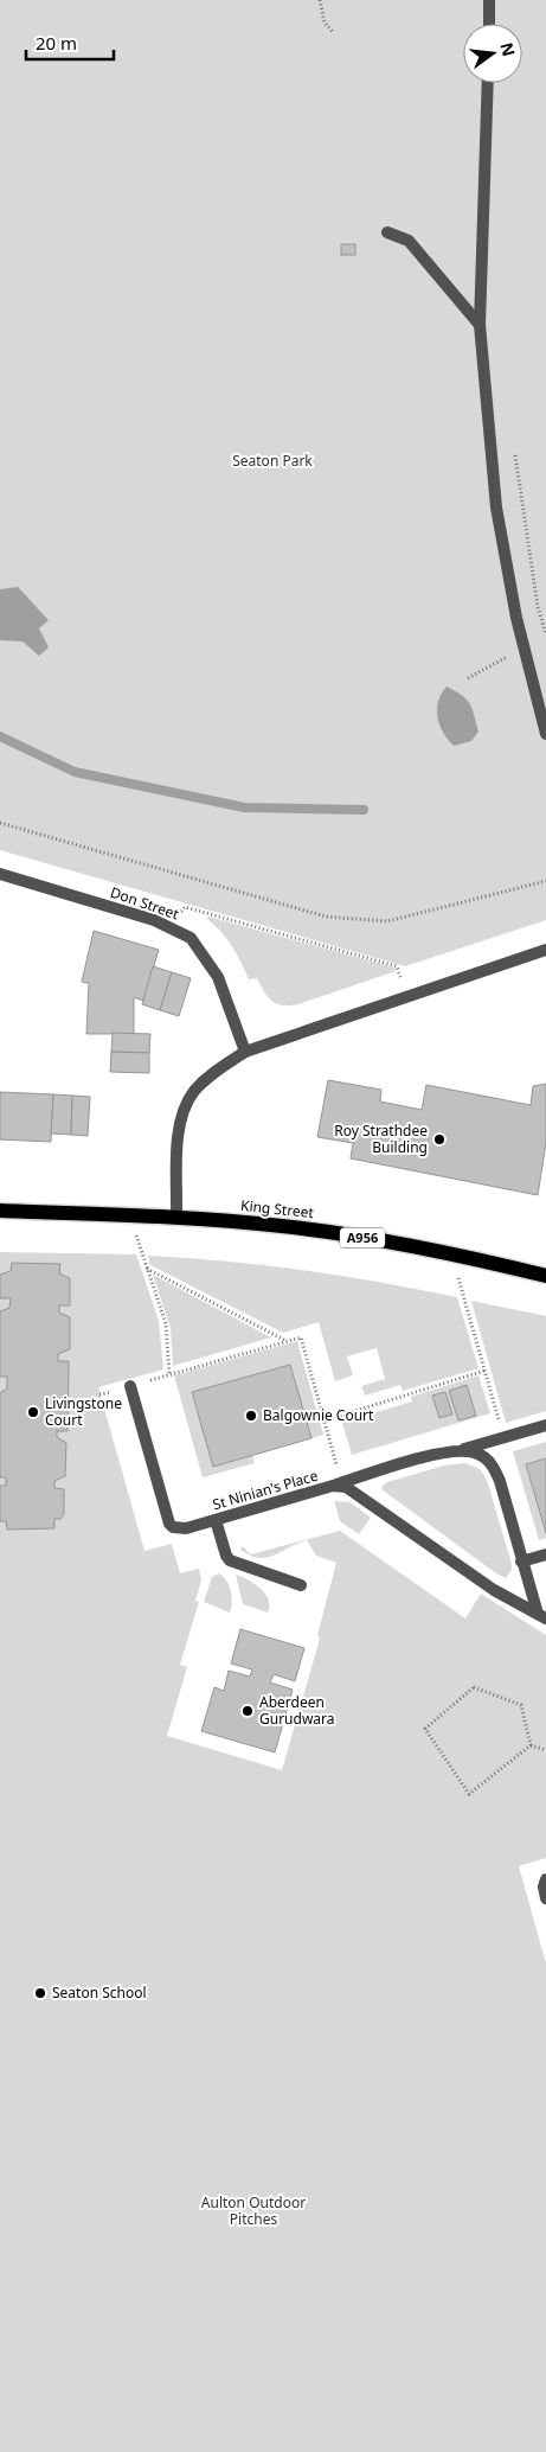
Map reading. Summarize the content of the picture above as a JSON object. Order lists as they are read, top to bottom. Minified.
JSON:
{"streets":{"main road":["King Street","A956"],"street":["Don Street","St Ninian's Place"]},"parks":["Seaton Park","Aulton Outdoor Pitches"],"places":["Roy Strathdee Building","Livingstone Court","Balgownie Court","Aberdeen Gurudwara","Seaton School"],"scale_bar":"20 m","north":"right"}
